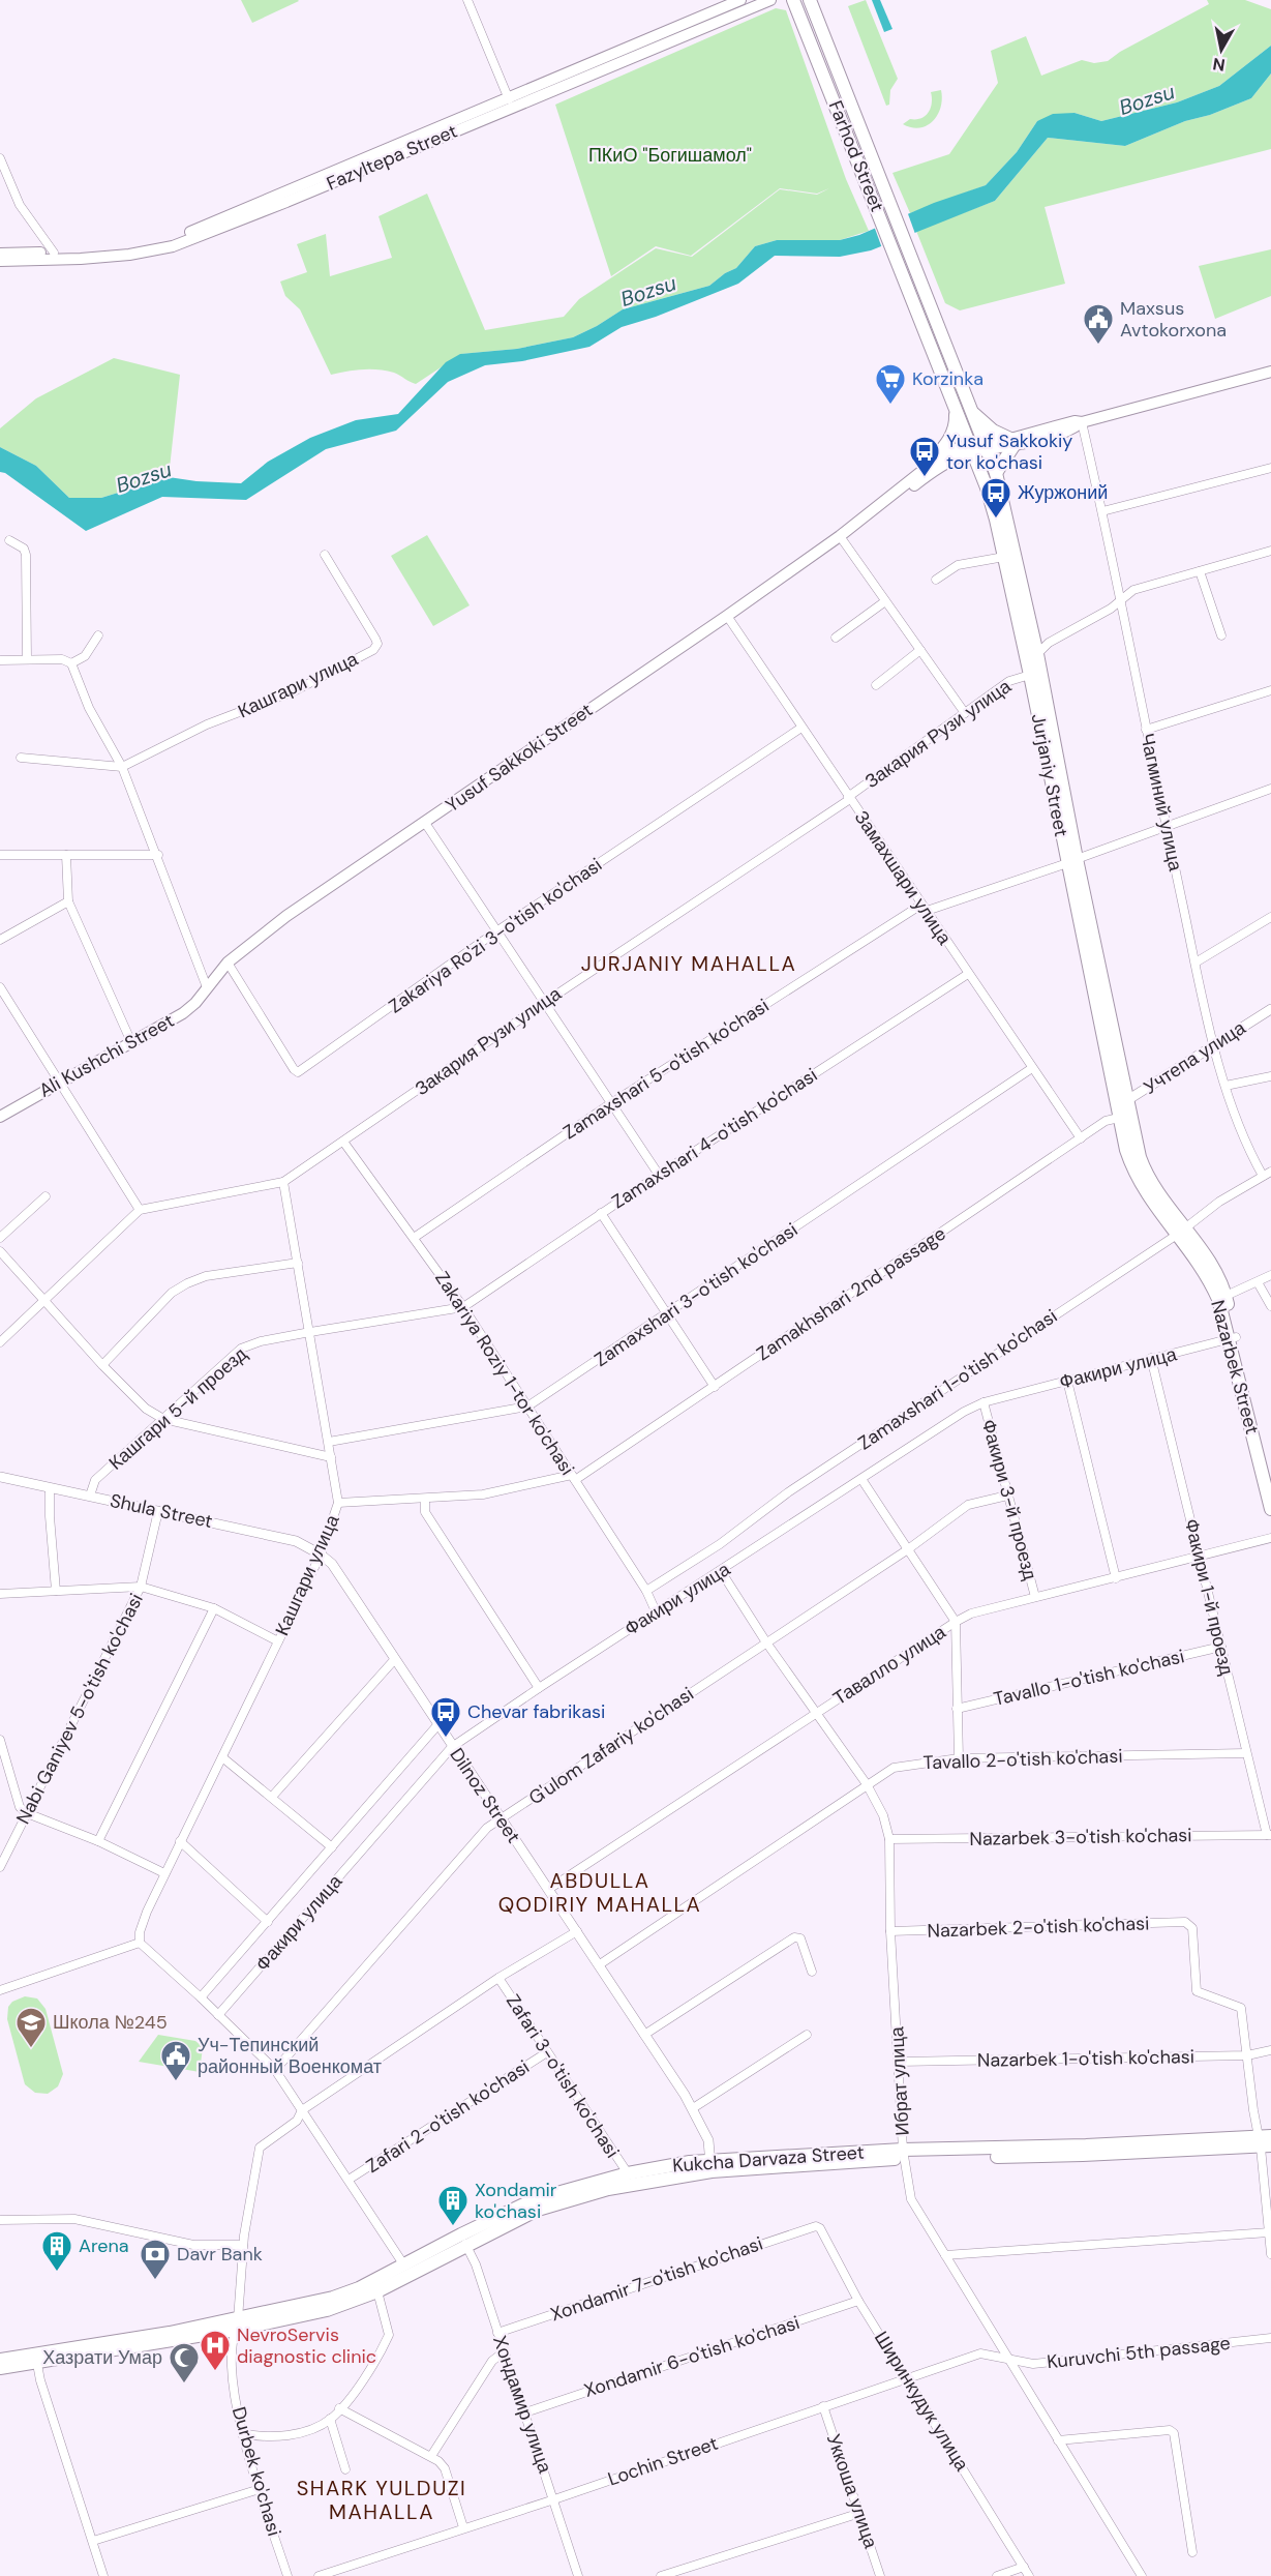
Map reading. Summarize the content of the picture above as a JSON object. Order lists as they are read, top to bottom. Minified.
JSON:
{"streets":{"main road":["Farhod Street","Fazyltepa Street","Yusuf Sakkoki Street","Jurjaniy Street","Ali Kushchi Street","Nazarbek Street","Kukcha Darvaza Street"],"street":["Кашгари улица","Закария Рузи улица","Чагминий улица","Замахшари улица","Zakariya Ro'zi 3-o'tish ko'chasi","Учтепа улица","Zamaxshari 5-o'tish ko'chasi","Zamaxshari 4-o'tish ko'chasi","Zamakhshari 2nd passage","Zamaxshari 3-o'tish ko'chasi","Факири улица","Zakariya Roziy 1-tor ko'chasi","Zamaxshari 1-o'tish ko'chasi","Кашгари 5-й проезд","Факири 3-й проезд","Shula Street","Факири 1-й проезд","Тавалло улица","Tavallo 1-o'tish ko'chasi","Nabi Ganiyev 5-o'tish ko'chasi","G'ulom Zafariy ko'chasi","Tavallo 2-o'tish ko'chasi","Dilnoz Street","Nazarbek 3-o'tish ko'chasi","Nazarbek 2-o'tish ko'chasi","Nazarbek 1-o'tish ko'chasi","Zafari 3-o'tish ko'chasi","Ибрат улица","Zafari 2-o'tish ko'chasi","Xondamir 7-o'tish ko'chasi","Kuruvchi 5th passage","Xondamir 6-o'tish ko'chasi","Ширинкудук улица","Хондамир улица","Lochin Street","Durbek ko'chasi","Уккоша улица"]},"crossings":[["Farhod Street","Jurjaniy Street"],["Кашгари улица","Закария Рузи улица"],["Кашгари улица","Zamakhshari 2nd passage"],["Кашгари улица","Zamaxshari 3-o'tish ko'chasi"],["Кашгари улица","Кашгари 5-й проезд"],["Кашгари улица","Shula Street"],["Кашгари улица","Dilnoz Street"],["Закария Рузи улица","Jurjaniy Street"],["Закария Рузи улица","Замахшари улица"],["Закария Рузи улица","Zakariya Roziy 1-tor ko'chasi"],["Yusuf Sakkoki Street","Jurjaniy Street"],["Yusuf Sakkoki Street","Чагминий улица"],["Yusuf Sakkoki Street","Замахшари улица"],["Yusuf Sakkoki Street","Zakariya Ro'zi 3-o'tish ko'chasi"],["Yusuf Sakkoki Street","Ali Kushchi Street"],["Jurjaniy Street","Учтепа улица"],["Jurjaniy Street","Zamaxshari 5-o'tish ko'chasi"],["Jurjaniy Street","Zamakhshari 2nd passage"],["Jurjaniy Street","Nazarbek Street"],["Jurjaniy Street","Zamaxshari 1-o'tish ko'chasi"],["Чагминий улица","Учтепа улица"],["Чагминий улица","Zamaxshari 5-o'tish ko'chasi"],["Чагминий улица","Zamaxshari 1-o'tish ko'chasi"],["Замахшари улица","Zakariya Ro'zi 3-o'tish ko'chasi"],["Замахшари улица","Zamaxshari 5-o'tish ko'chasi"],["Замахшари улица","Zamaxshari 4-o'tish ko'chasi"],["Замахшари улица","Zamakhshari 2nd passage"],["Замахшари улица","Zamaxshari 3-o'tish ko'chasi"],["Учтепа улица","Zamakhshari 2nd passage"],["Zamaxshari 5-o'tish ko'chasi","Zakariya Roziy 1-tor ko'chasi"],["Zamaxshari 4-o'tish ko'chasi","Zakariya Roziy 1-tor ko'chasi"],["Zamaxshari 4-o'tish ko'chasi","Кашгари 5-й проезд"],["Zamakhshari 2nd passage","Zakariya Roziy 1-tor ko'chasi"],["Zamaxshari 3-o'tish ko'chasi","Zakariya Roziy 1-tor ko'chasi"],["Nazarbek Street","Факири улица"],["Nazarbek Street","Zamaxshari 1-o'tish ko'chasi"],["Факири улица","Zakariya Roziy 1-tor ko'chasi"],["Факири улица","Факири 3-й проезд"],["Факири улица","Факири 1-й проезд"],["Факири улица","Dilnoz Street"],["Факири улица","Ибрат улица"],["Zakariya Roziy 1-tor ko'chasi","Zamaxshari 1-o'tish ko'chasi"],["Zakariya Roziy 1-tor ko'chasi","Кашгари 5-й проезд"],["Кашгари 5-й проезд","Shula Street"],["Факири 3-й проезд","Тавалло улица"],["Факири 3-й проезд","G'ulom Zafariy ko'chasi"],["Shula Street","Nabi Ganiyev 5-o'tish ko'chasi"],["Shula Street","Dilnoz Street"],["Факири 1-й проезд","Тавалло улица"],["Факири 1-й проезд","Tavallo 1-o'tish ko'chasi"],["Факири 1-й проезд","Tavallo 2-o'tish ko'chasi"],["Факири 1-й проезд","Nazarbek 3-o'tish ko'chasi"],["Тавалло улица","Dilnoz Street"],["Тавалло улица","Ибрат улица"],["G'ulom Zafariy ko'chasi","Dilnoz Street"],["G'ulom Zafariy ko'chasi","Ибрат улица"],["Tavallo 2-o'tish ko'chasi","Dilnoz Street"],["Tavallo 2-o'tish ko'chasi","Ибрат улица"],["Dilnoz Street","Kukcha Darvaza Street"],["Dilnoz Street","Durbek ko'chasi"],["Nazarbek 3-o'tish ko'chasi","Ибрат улица"],["Nazarbek 2-o'tish ko'chasi","Nazarbek 1-o'tish ko'chasi"],["Nazarbek 2-o'tish ko'chasi","Ибрат улица"],["Nazarbek 1-o'tish ko'chasi","Ибрат улица"],["Zafari 3-o'tish ko'chasi","Zafari 2-o'tish ko'chasi"],["Zafari 3-o'tish ko'chasi","Kukcha Darvaza Street"],["Zafari 3-o'tish ko'chasi","Durbek ko'chasi"],["Ибрат улица","Kukcha Darvaza Street"],["Ибрат улица","Kuruvchi 5th passage"],["Ибрат улица","Lochin Street"],["Kukcha Darvaza Street","Хондамир улица"],["Kukcha Darvaza Street","Durbek ko'chasi"],["Xondamir 7-o'tish ko'chasi","Ширинкудук улица"],["Xondamir 7-o'tish ko'chasi","Хондамир улица"],["Kuruvchi 5th passage","Lochin Street"],["Xondamir 6-o'tish ko'chasi","Ширинкудук улица"],["Xondamir 6-o'tish ko'chasi","Хондамир улица"],["Ширинкудук улица","Lochin Street"],["Хондамир улица","Lochin Street"],["Lochin Street","Уккоша улица"]],"districts":["JURJANIY MAHALLA","ABDULLA QODIRIY MAHALLA","SHARK YULDUZI MAHALLA"],"water":["Bozsu"],"parks":["ПКиО \"Богишамол\""],"places":{"public building":["Maxsus Avtokorxona","Уч-Тепинский районный Военкомат"],"supermarket":["Korzinka"],"bus stop":["Yusuf Sakkokiy tor ko'chasi","Журжоний","Chevar fabrikasi"],"school or university":["Школа №245"],"building":["Xondamir ko'chasi","Arena"],"bank":["Davr Bank"],"hospital":["NevroServis diagnostic clinic"],"mosque":["Хазрати Умар"]},"north":"bottom"}
